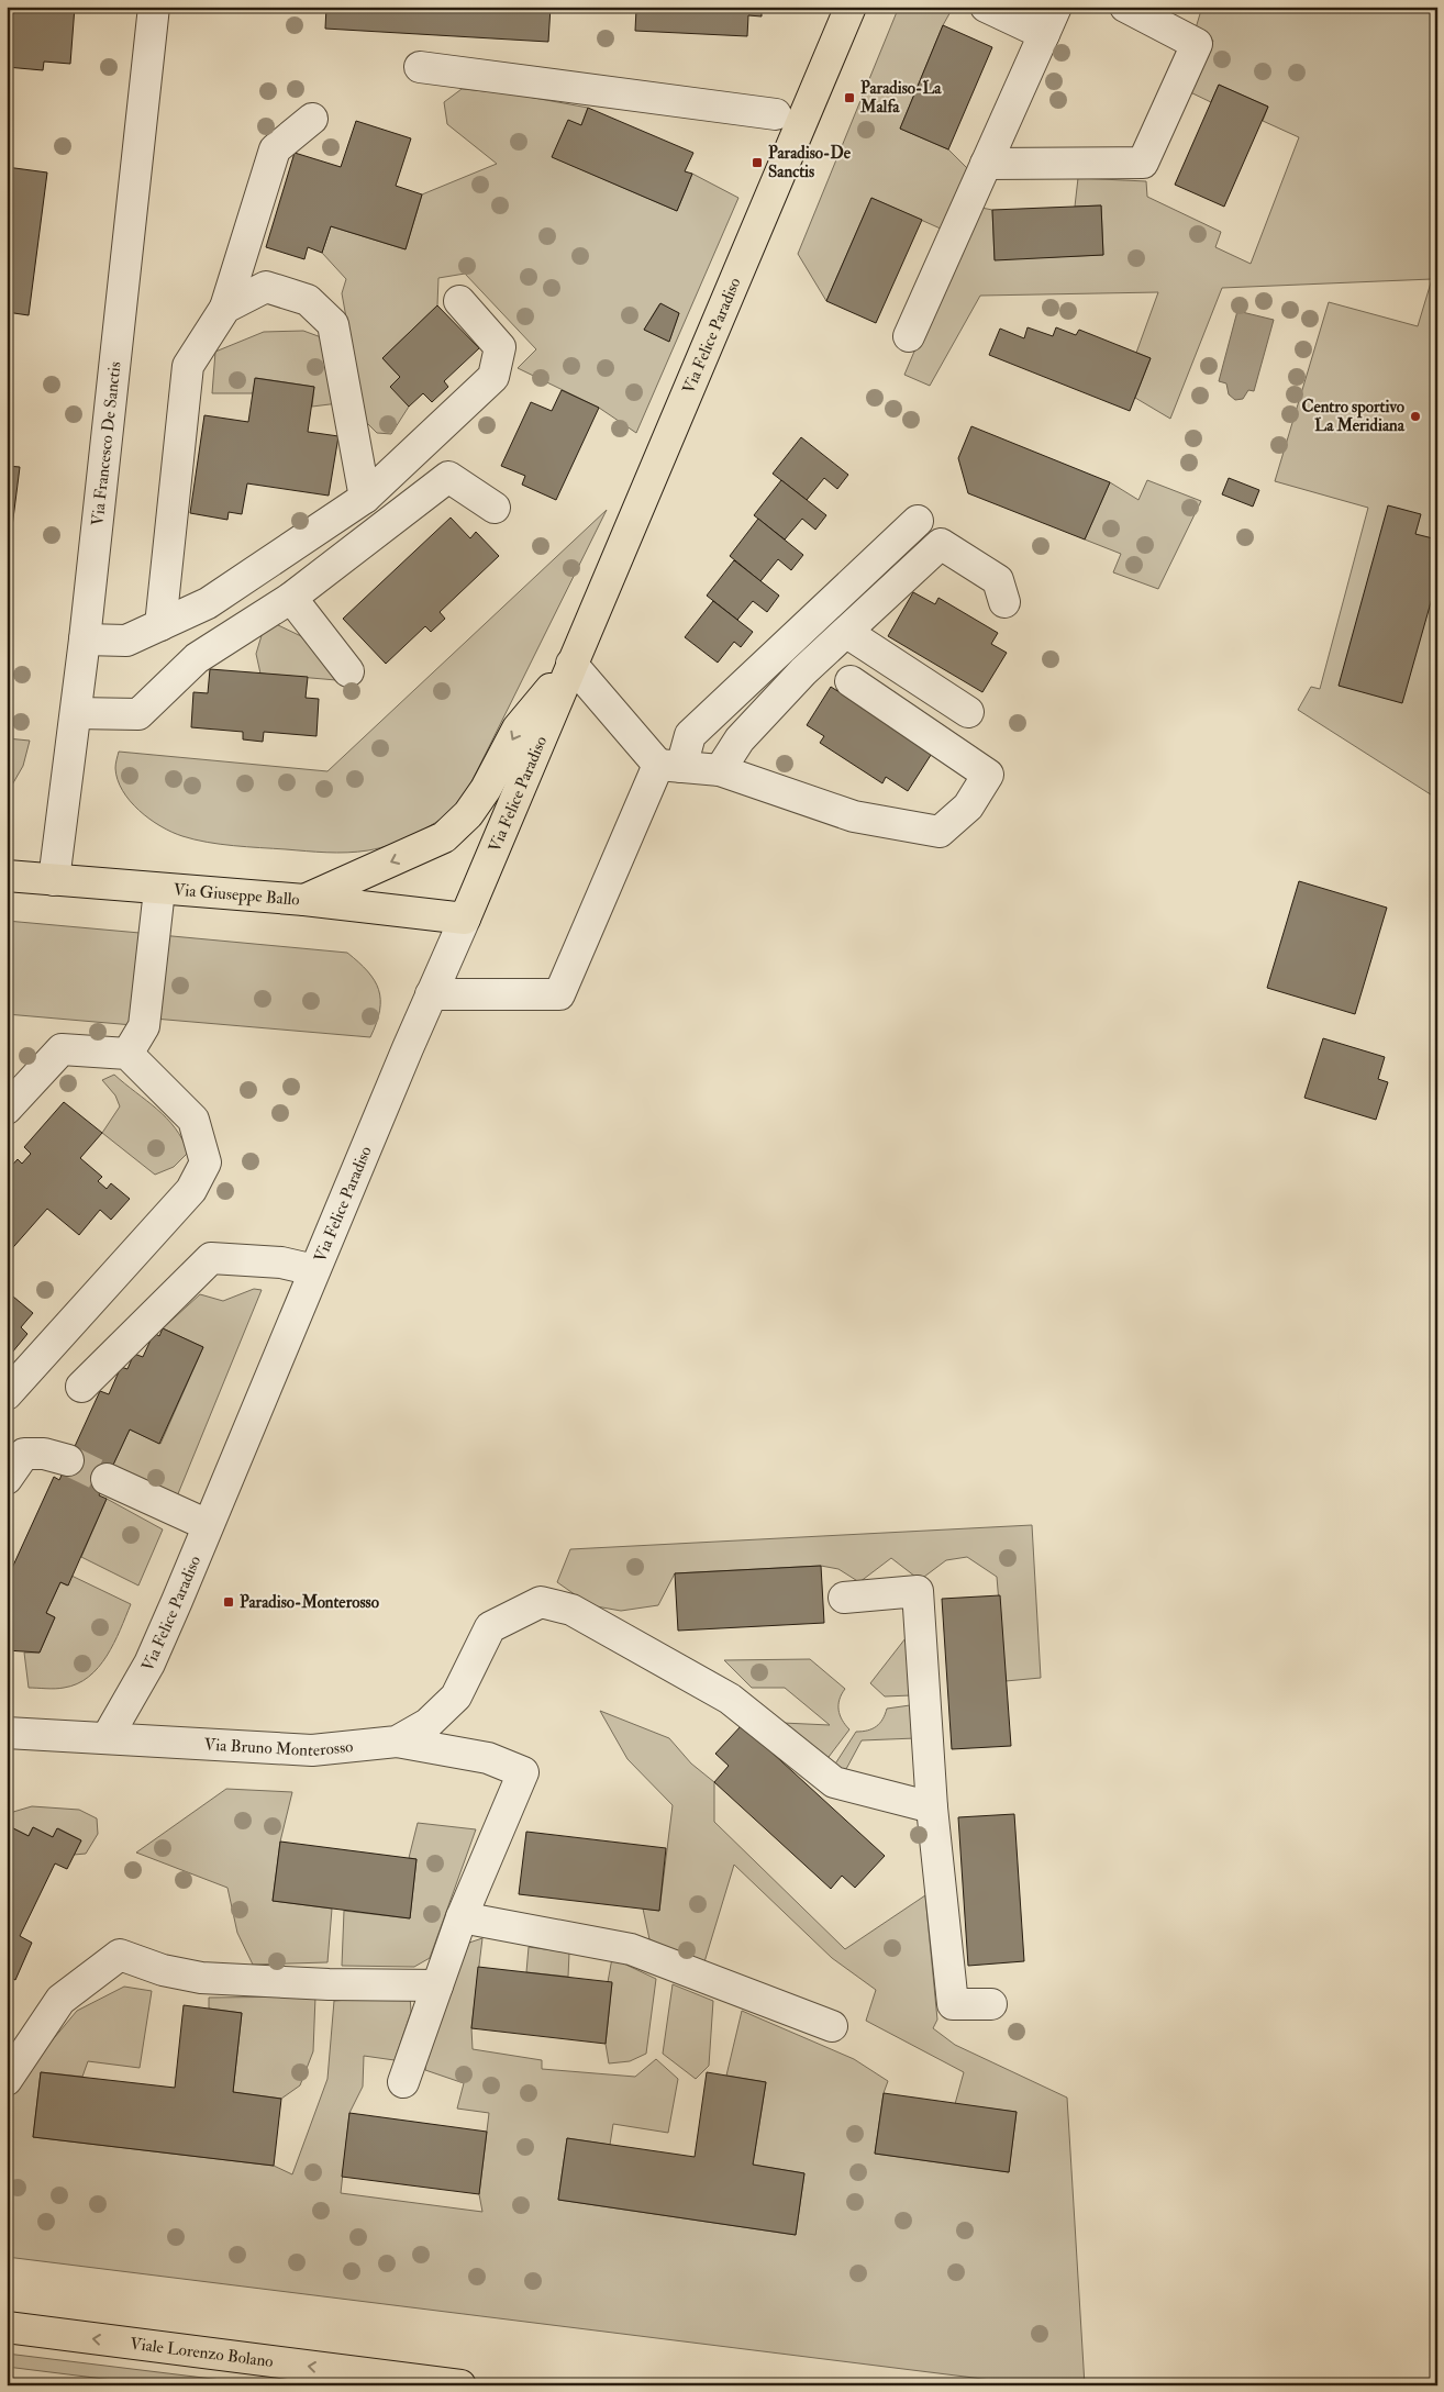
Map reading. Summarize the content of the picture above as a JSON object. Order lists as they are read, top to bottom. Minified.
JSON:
{"streets":{"main road":["Via Felice Paradiso","Via Giuseppe Ballo","Viale Lorenzo Bolano"],"street":["Via Francesco De Sanctis","Via Bruno Monterosso"]},"crossings":[["Via Felice Paradiso","Via Giuseppe Ballo"],["Via Felice Paradiso","Via Bruno Monterosso"],["Via Francesco De Sanctis","Via Giuseppe Ballo"]],"one_way":["Viale Lorenzo Bolano"],"places":{"transit":["Paradiso-La Malfa","Paradiso-De Sanctis","Paradiso-Monterosso"],"other":["Centro sportivo La Meridiana"]}}
